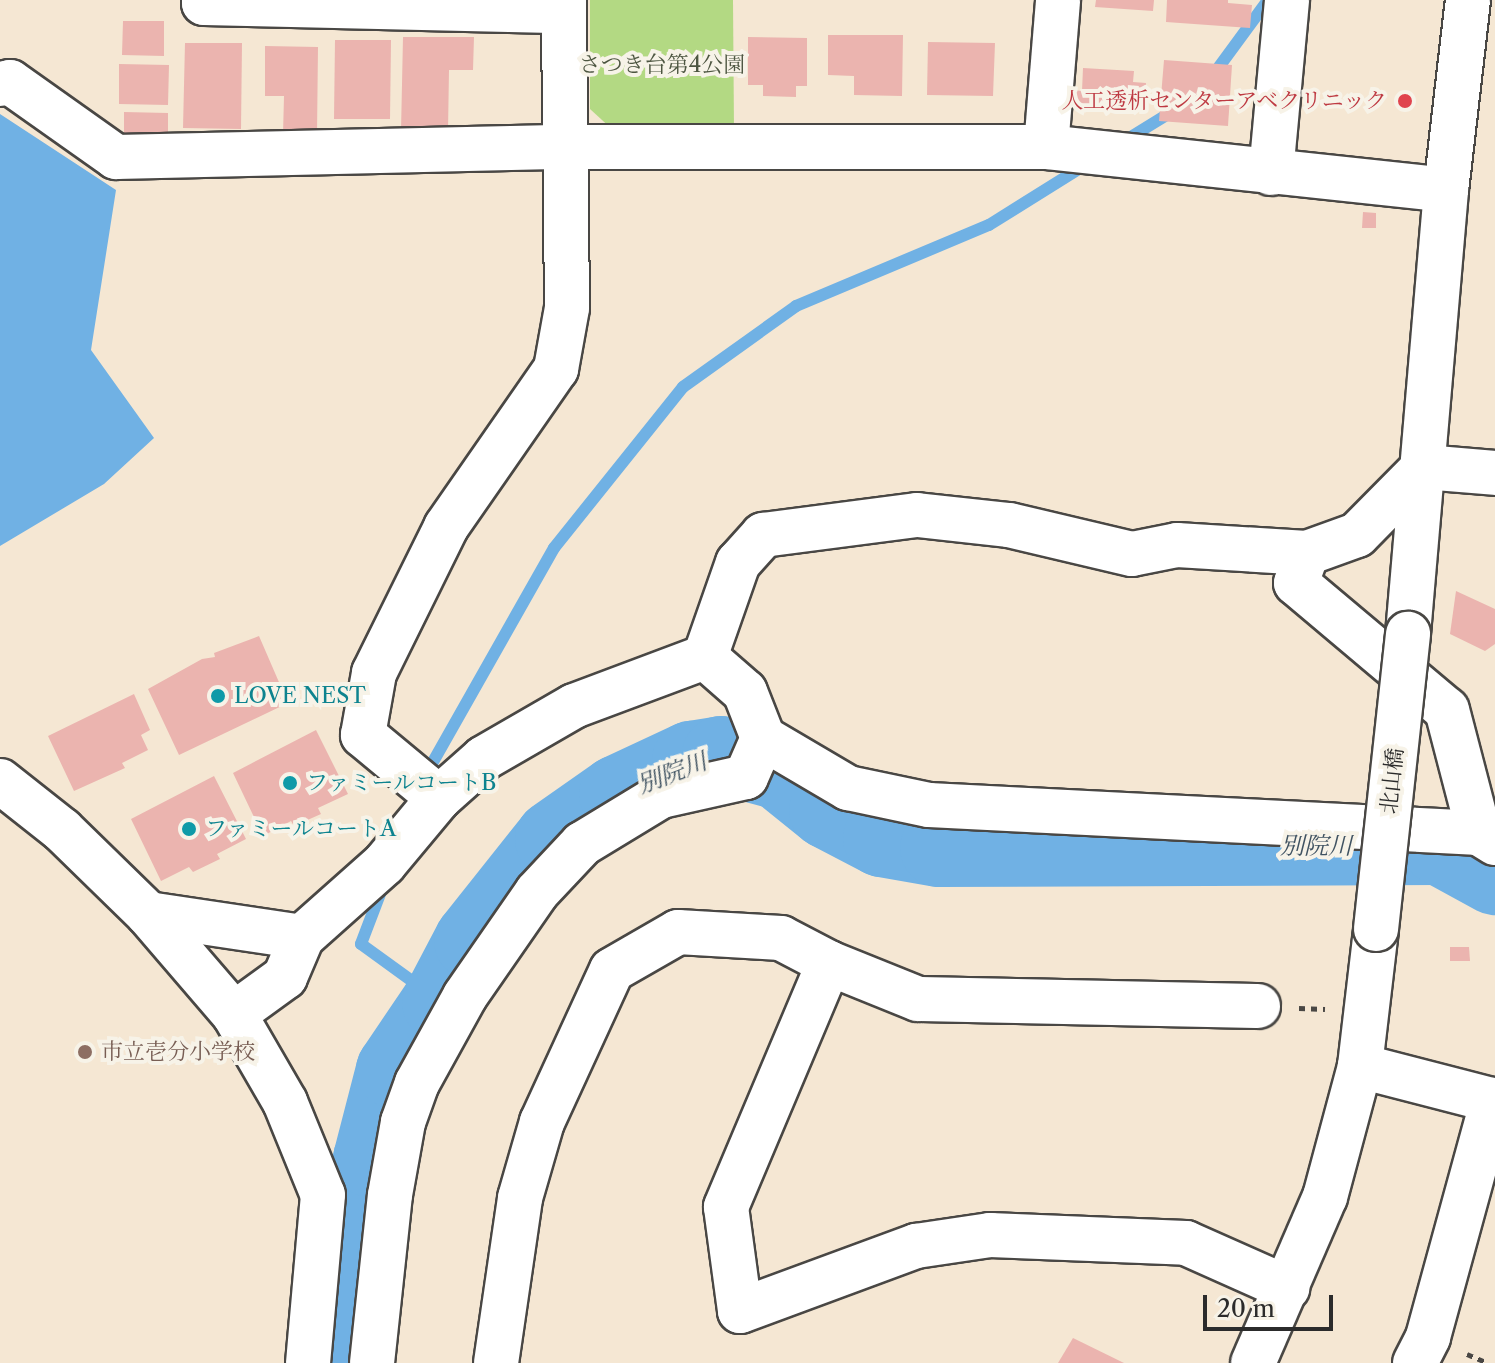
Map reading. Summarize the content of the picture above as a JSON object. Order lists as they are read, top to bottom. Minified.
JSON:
{"streets":{"street":["北山橋"]},"water":["別院川"],"parks":["さつき台第4公園"],"places":["人工透析センターアベクリニック","LOVE NEST","ファミールコートB","ファミールコートA","市立壱分小学校"],"scale_bar":"20 m"}
